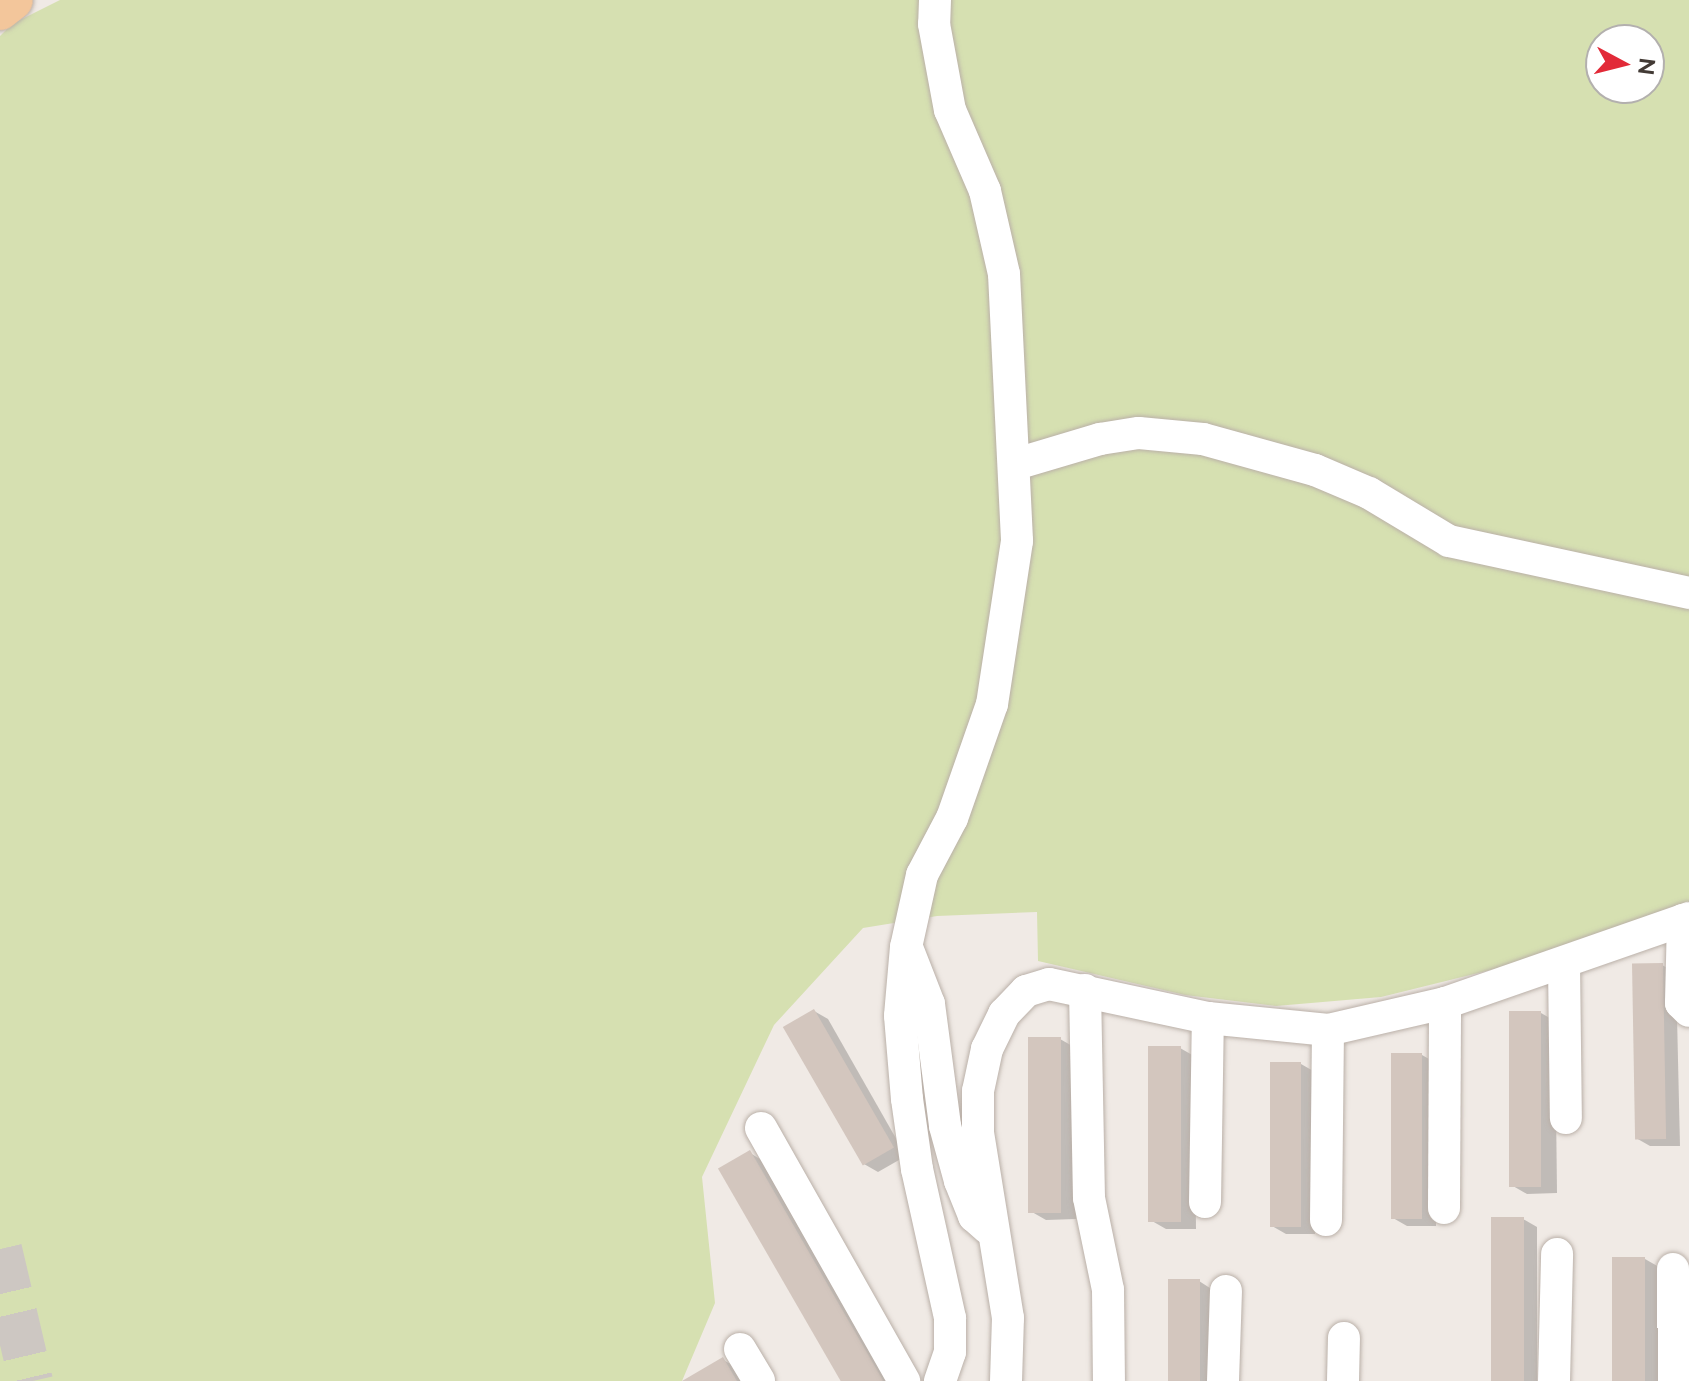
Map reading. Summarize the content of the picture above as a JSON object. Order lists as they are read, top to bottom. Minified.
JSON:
{"north":"right"}
